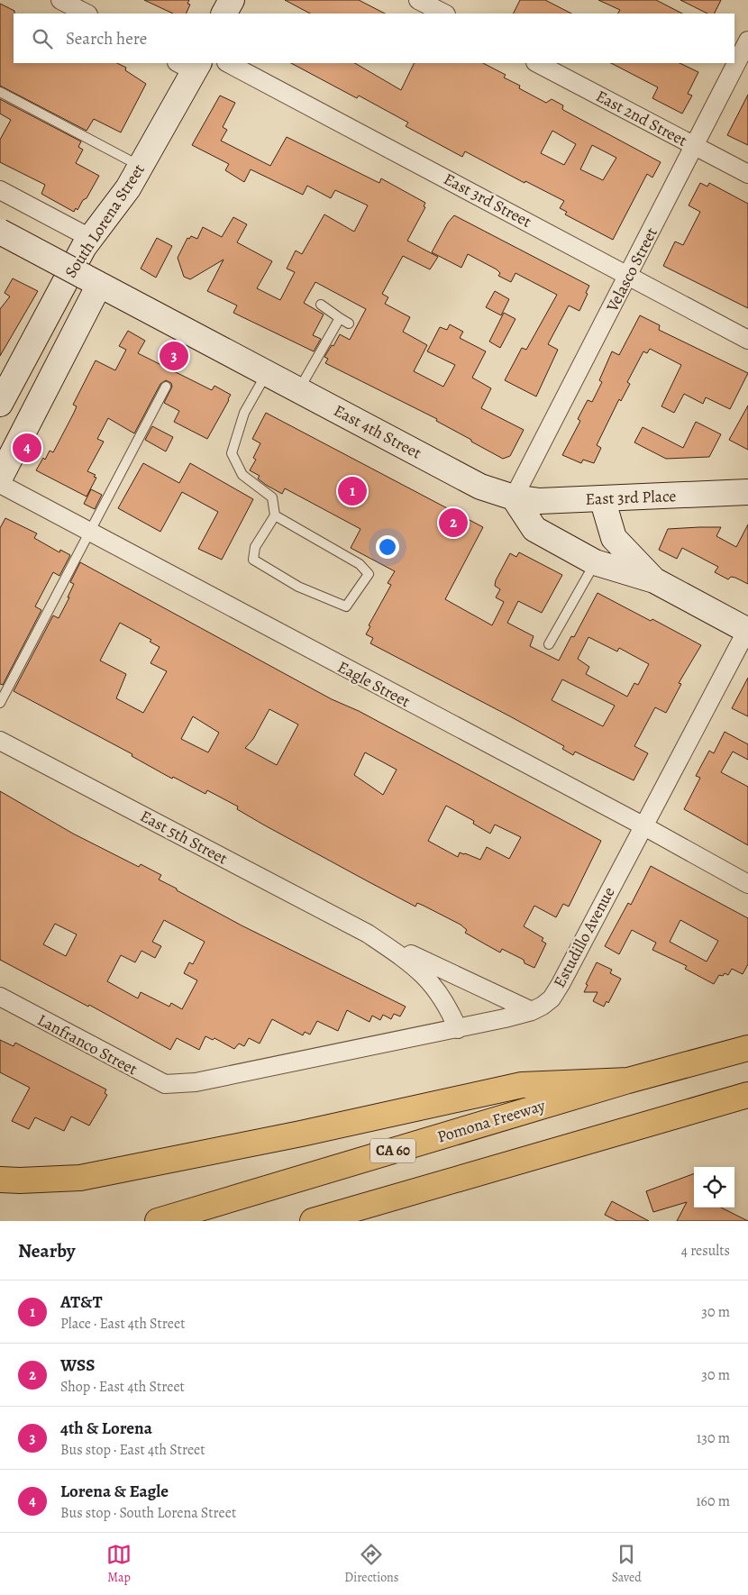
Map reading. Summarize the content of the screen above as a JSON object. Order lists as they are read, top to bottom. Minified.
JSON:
{"streets":{"highway":["Pomona Freeway","CA 60"],"main road":["South Lorena Street","East 4th Street","East 3rd Place"],"street":["East 2nd Street","East 3rd Street","Velasco Street","Eagle Street","East 5th Street","Estudillo Avenue","Lanfranco Street"]},"crossings":[["East 2nd Street","Velasco Street"],["East 3rd Street","Velasco Street"],["South Lorena Street","East 4th Street"],["Velasco Street","East 4th Street"],["Velasco Street","East 3rd Place"],["East 4th Street","East 3rd Place"],["Eagle Street","Estudillo Avenue"],["East 5th Street","Estudillo Avenue"],["Estudillo Avenue","Lanfranco Street"]],"page":{"search":"Search here","pins":["3","4","1","2"],"heading":["Nearby","4 results"],"list":[{"mark":"1","name":"AT&T","note":"Place · East 4th Street","value":"30 m"},{"mark":"2","name":"WSS","note":"Shop · East 4th Street","value":"30 m"},{"mark":"3","name":"4th & Lorena","note":"Bus stop · East 4th Street","value":"130 m"},{"mark":"4","name":"Lorena & Eagle","note":"Bus stop · South Lorena Street","value":"160 m"}],"nav":["Map","Directions","Saved"]}}
